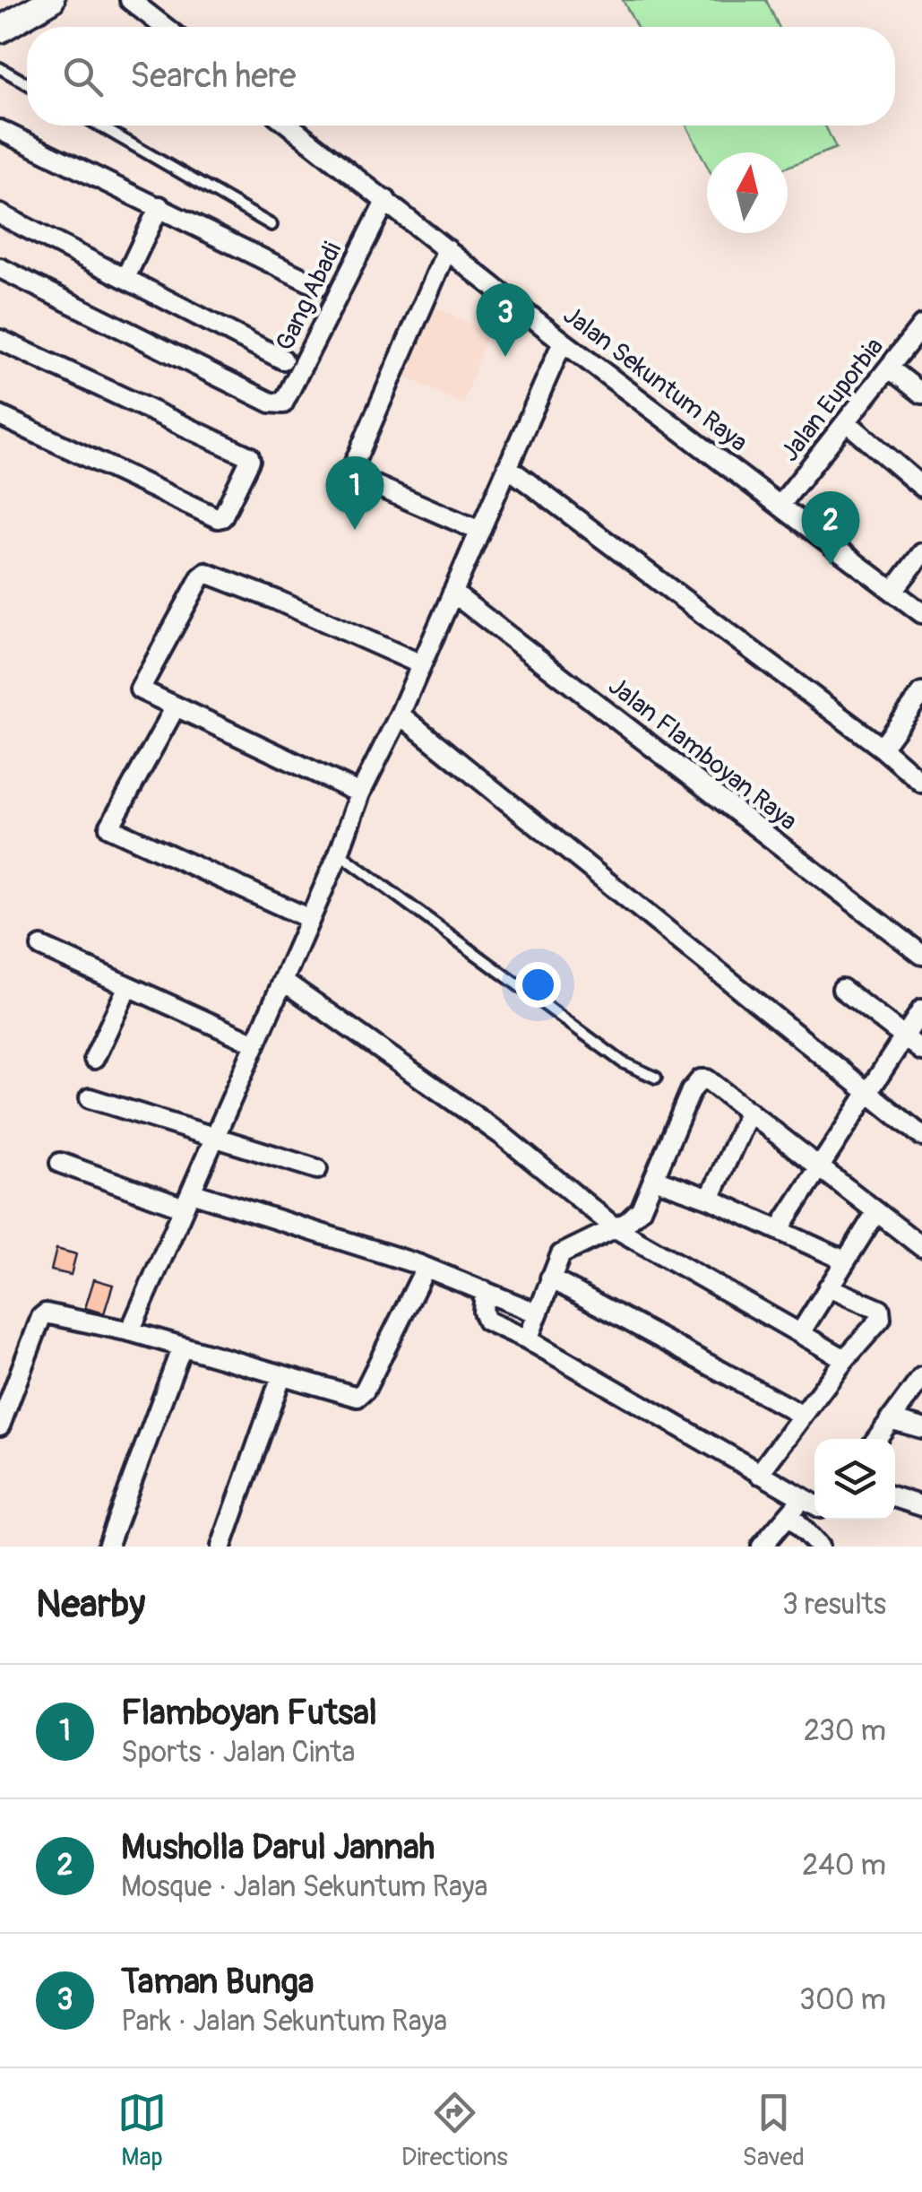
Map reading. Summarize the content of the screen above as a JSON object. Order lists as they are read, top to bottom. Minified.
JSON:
{"streets":{"street":["Gang Abadi","Jalan Sekuntum Raya","Jalan Euporbia","Jalan Flamboyan Raya"]},"crossings":[["Gang Abadi","Jalan Sekuntum Raya"],["Jalan Sekuntum Raya","Jalan Euporbia"]],"north":"top","page":{"search":"Search here","pins":["3","1","2"],"heading":["Nearby","3 results"],"list":[{"mark":"1","name":"Flamboyan Futsal","note":"Sports · Jalan Cinta","value":"230 m"},{"mark":"2","name":"Musholla Darul Jannah","note":"Mosque · Jalan Sekuntum Raya","value":"240 m"},{"mark":"3","name":"Taman Bunga","note":"Park · Jalan Sekuntum Raya","value":"300 m"}],"nav":["Map","Directions","Saved"]}}
